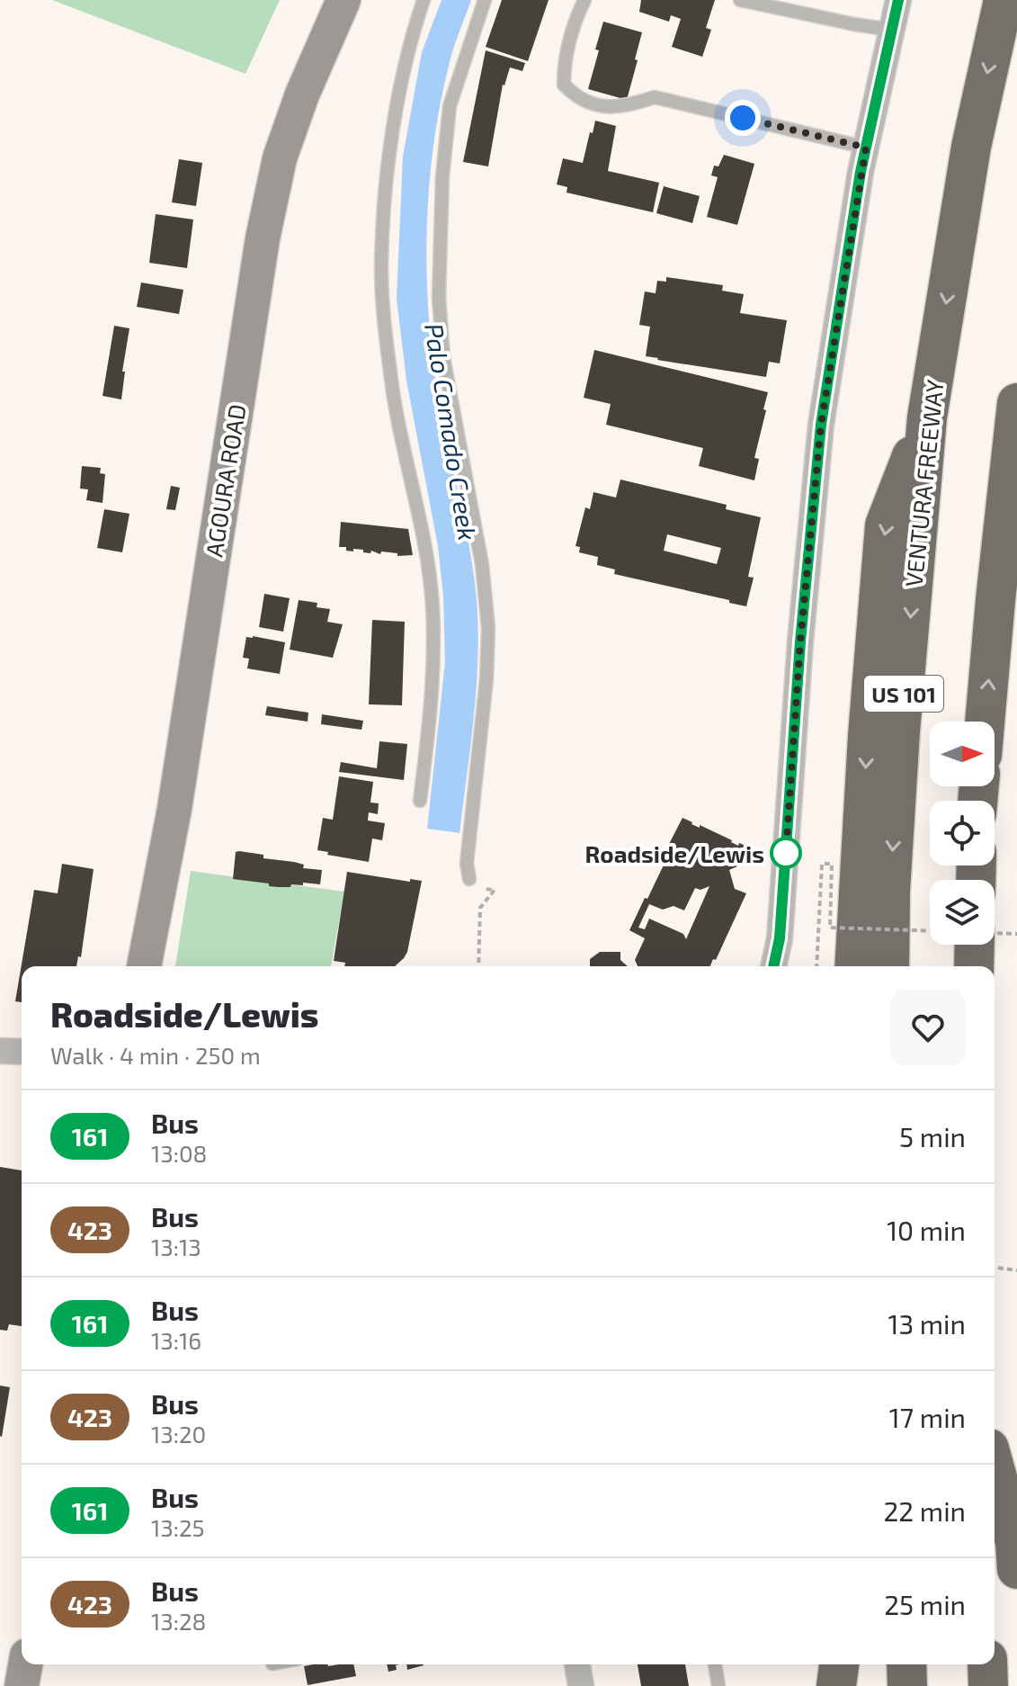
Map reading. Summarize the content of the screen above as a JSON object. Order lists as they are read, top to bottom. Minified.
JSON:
{"streets":{"highway":["VENTURA FREEWAY","US 101"],"main road":["AGOURA ROAD"]},"water":["Palo Comado Creek"],"places":["Roadside/Lewis"],"lines":["bus line 161"],"north":"right","page":{"heading":["Roadside/Lewis","Walk · 4 min · 250 m"],"list":[{"mark":"161","name":"Bus","note":"13:08","value":"5 min"},{"mark":"423","name":"Bus","note":"13:13","value":"10 min"},{"mark":"161","name":"Bus","note":"13:16","value":"13 min"},{"mark":"423","name":"Bus","note":"13:20","value":"17 min"},{"mark":"161","name":"Bus","note":"13:25","value":"22 min"},{"mark":"423","name":"Bus","note":"13:28","value":"25 min"}]}}
